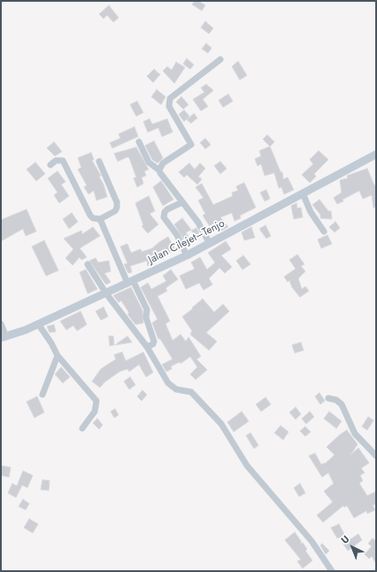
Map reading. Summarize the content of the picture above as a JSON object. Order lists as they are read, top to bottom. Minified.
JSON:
{"streets":{"main road":["Jalan Cilejet–Tenjo"]},"north":"top left"}
